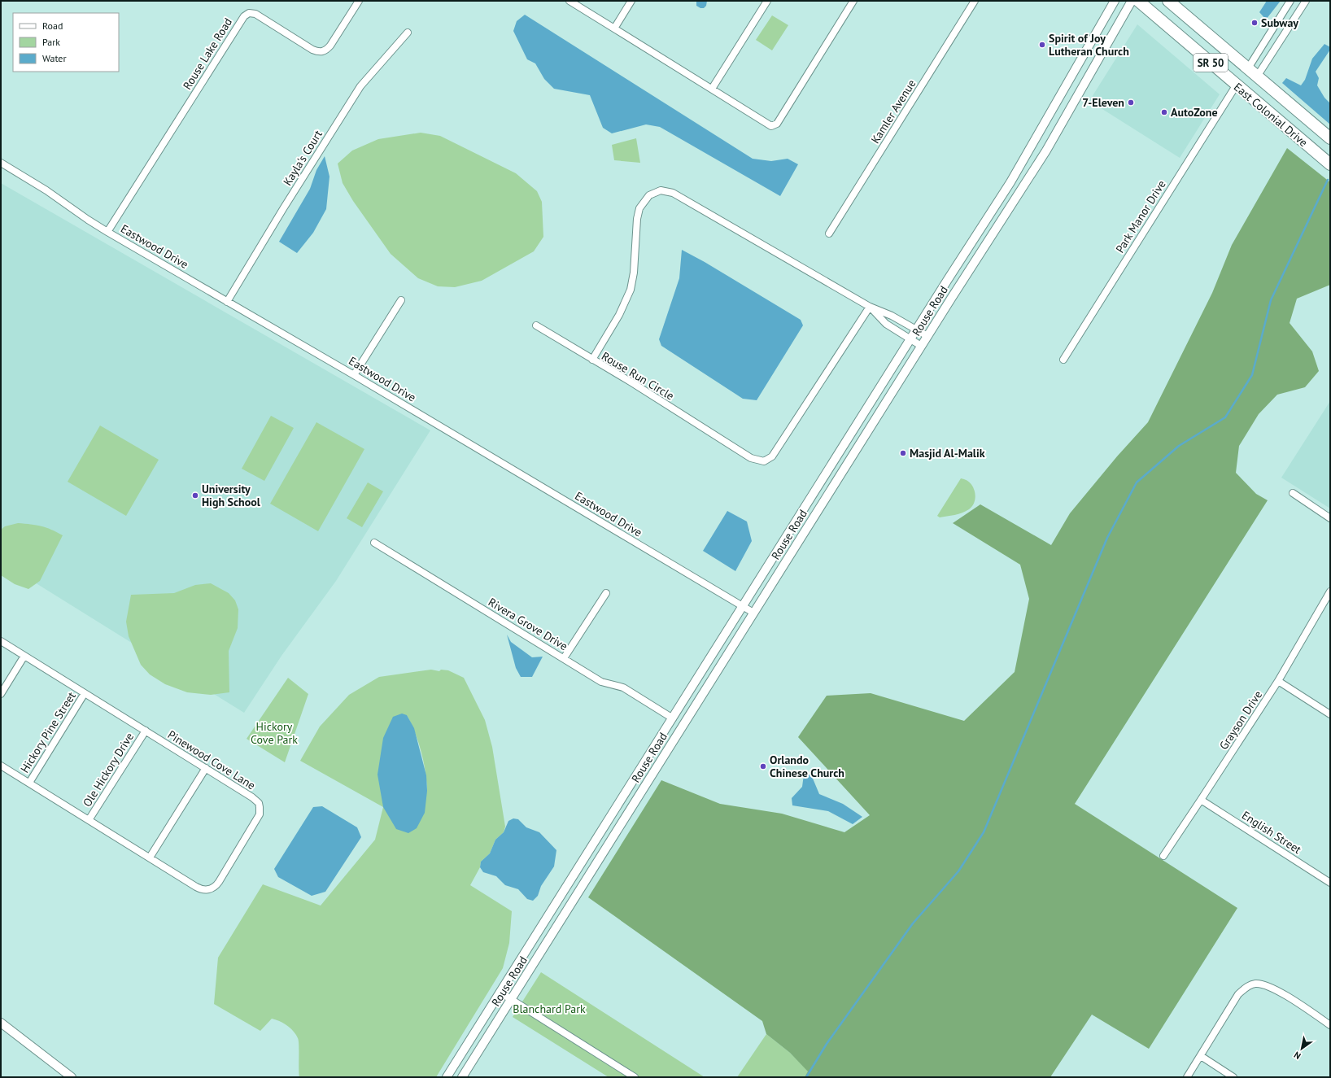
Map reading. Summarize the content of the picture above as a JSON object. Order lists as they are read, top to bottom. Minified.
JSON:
{"streets":{"highway":["SR 50","East Colonial Drive"],"street":["Rouse Lake Road","Kamler Avenue","Kayla's Court","Park Manor Drive","Eastwood Drive","Rouse Road","Rouse Run Circle","Rivera Grove Drive","Grayson Drive","Hickory Pine Street","Pinewood Cove Lane","Ole Hickory Drive","English Street"]},"crossings":[["Rouse Lake Road","Eastwood Drive"],["East Colonial Drive","Park Manor Drive"],["Kayla's Court","Eastwood Drive"],["Eastwood Drive","Rouse Road"],["Rouse Road","Rouse Run Circle"],["Rouse Road","Rivera Grove Drive"],["Grayson Drive","English Street"],["Hickory Pine Street","Pinewood Cove Lane"],["Pinewood Cove Lane","Ole Hickory Drive"]],"parks":["Hickory Cove Park","Blanchard Park"],"places":["Subway","Spirit of Joy Lutheran Church","7-Eleven","AutoZone","Masjid Al-Malik","University High School","Orlando Chinese Church"],"legend":["Road","Park","Water"],"north":"bottom left"}
